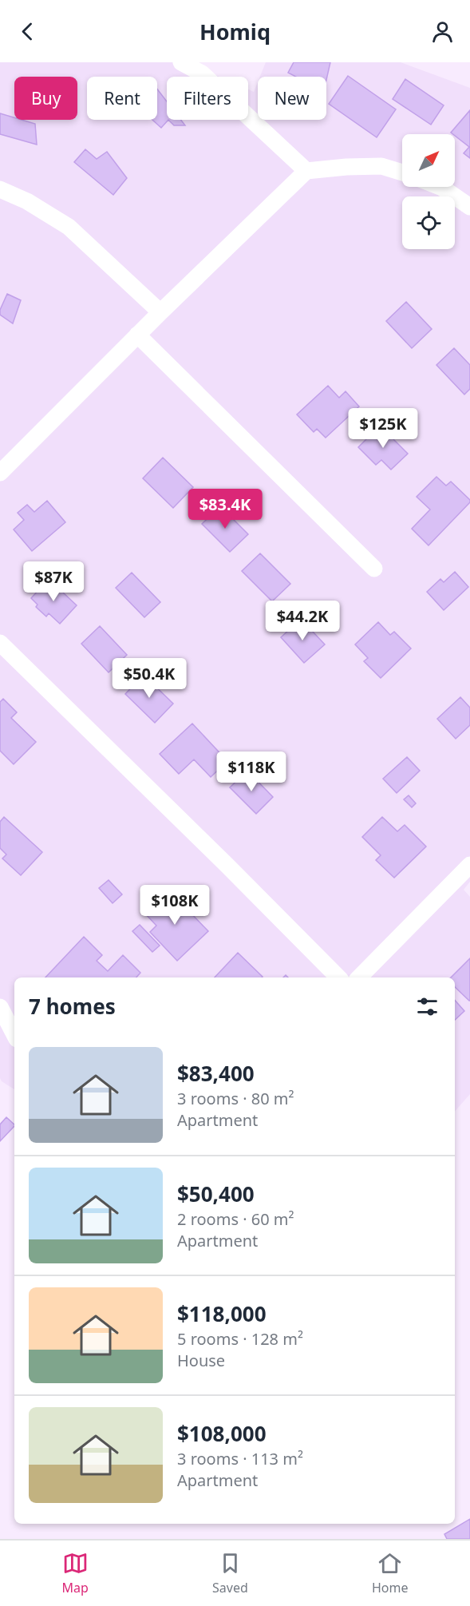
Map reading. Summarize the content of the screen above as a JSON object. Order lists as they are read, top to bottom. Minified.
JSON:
{"north":"top right","page":{"header":"Homiq","chip":["Buy","Rent","Filters","New"],"price":["$125K","$83.4K","$87K","$44.2K","$50.4K","$118K","$108K"],"heading":"7 homes","list":[{"name":"$83,400","note":"3 rooms · 80 m² · Apartment"},{"name":"$50,400","note":"2 rooms · 60 m² · Apartment"},{"name":"$118,000","note":"5 rooms · 128 m² · House"},{"name":"$108,000","note":"3 rooms · 113 m² · Apartment"}],"tabs":["Map","Saved","Home"]}}
